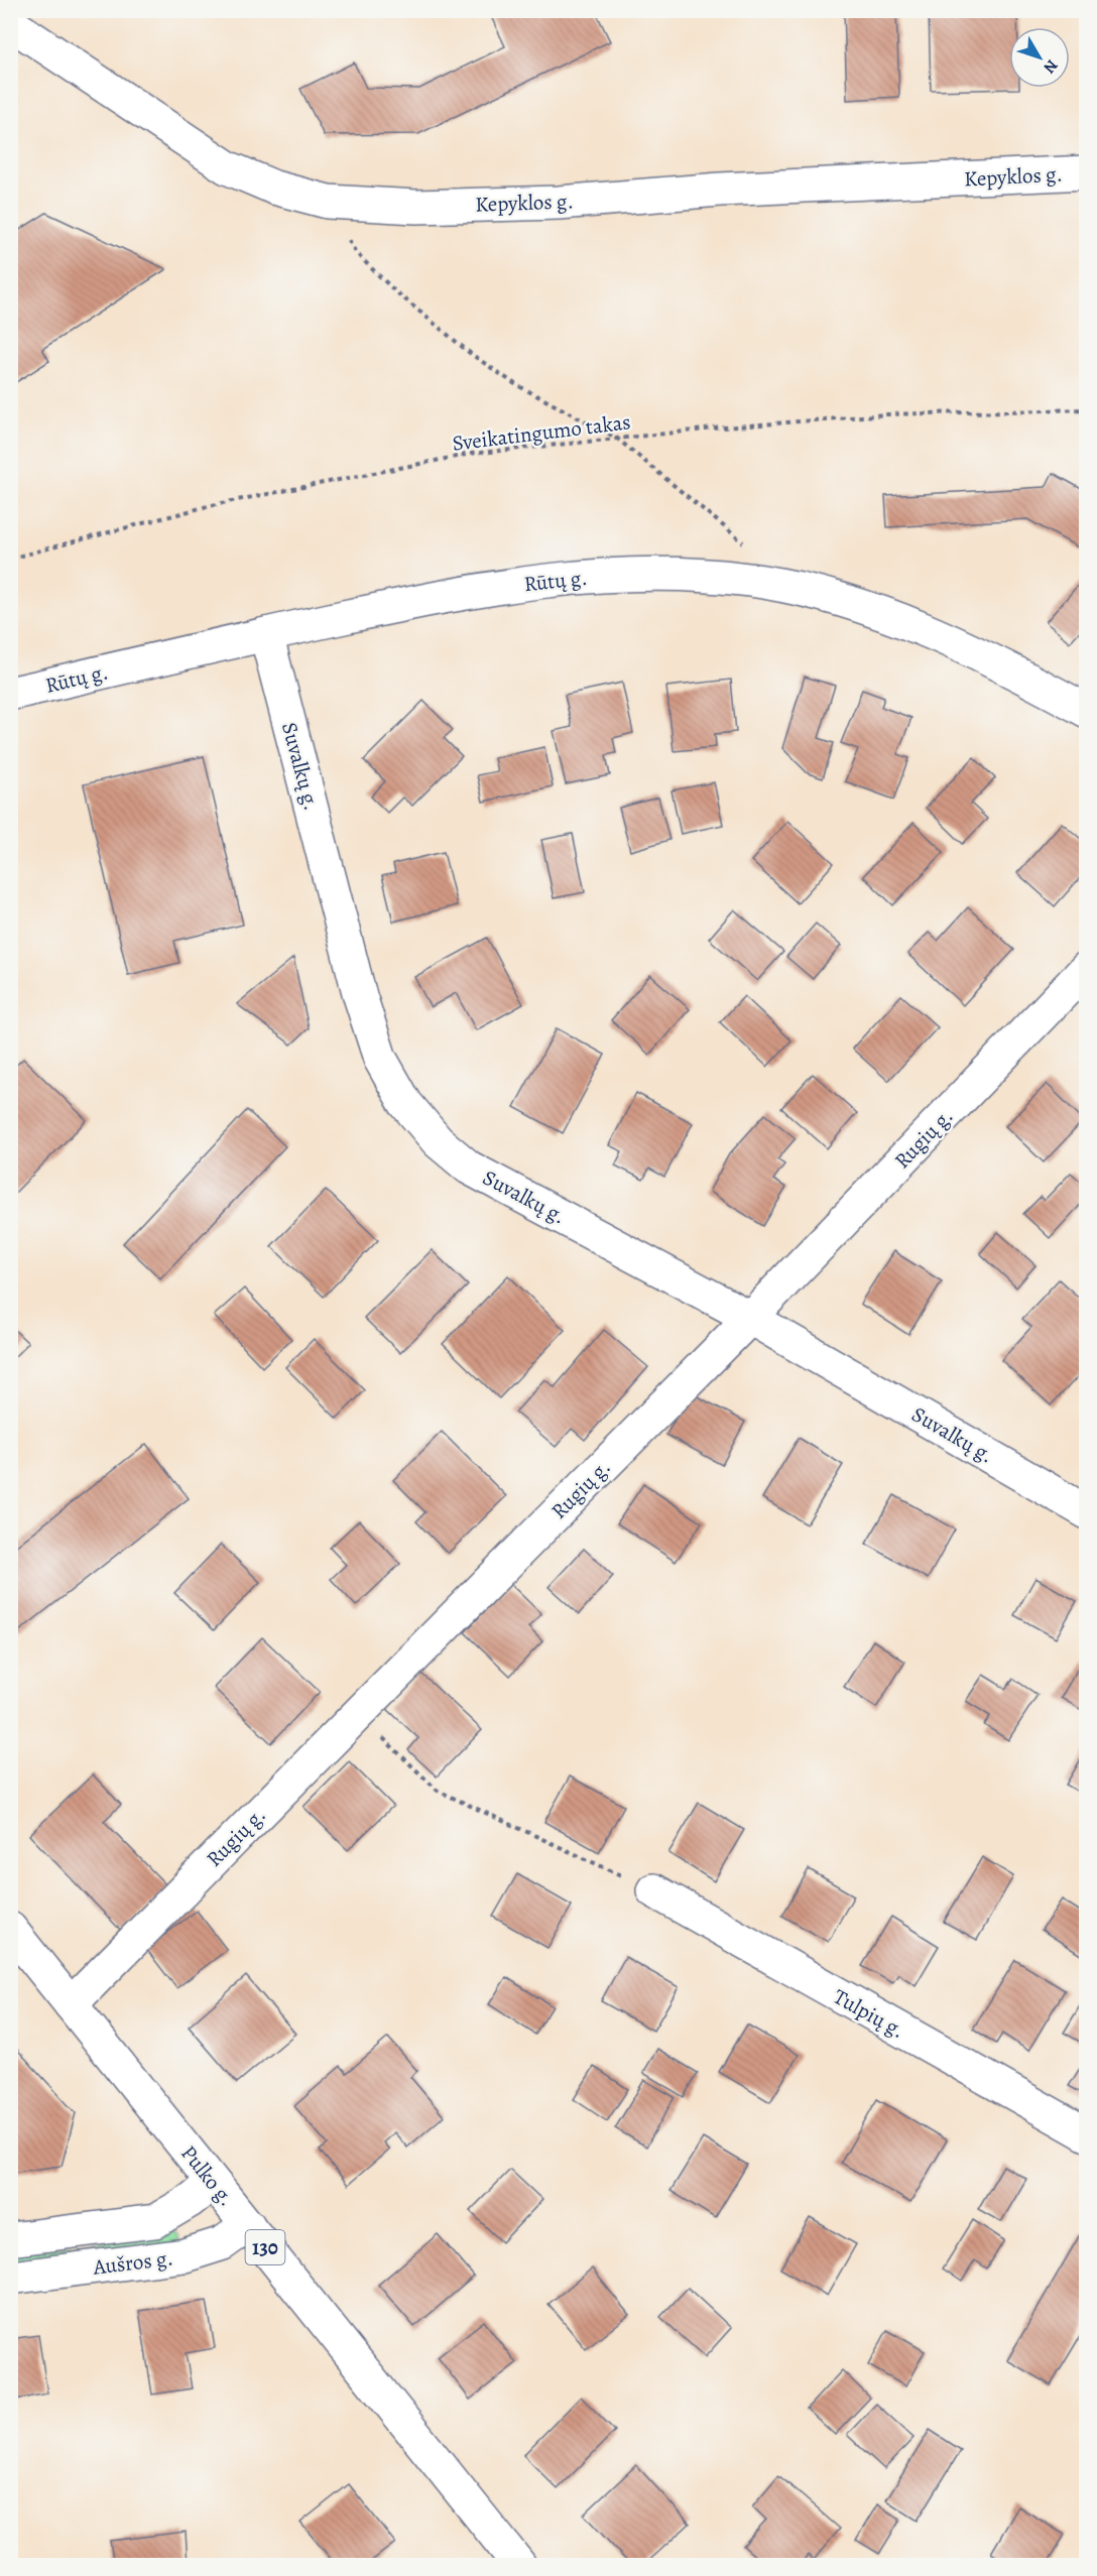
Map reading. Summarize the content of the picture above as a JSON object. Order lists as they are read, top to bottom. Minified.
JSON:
{"streets":{"street":["Kepyklos g.","Rūtų g.","Suvalkų g.","Rugių g.","Tulpių g.","Pulko g.","130","Aušros g."],"path":["Sveikatingumo takas"]},"crossings":[["Rūtų g.","Suvalkų g."],["Suvalkų g.","Rugių g."],["Rugių g.","Pulko g."],["Pulko g.","Aušros g."]],"north":"bottom right"}
